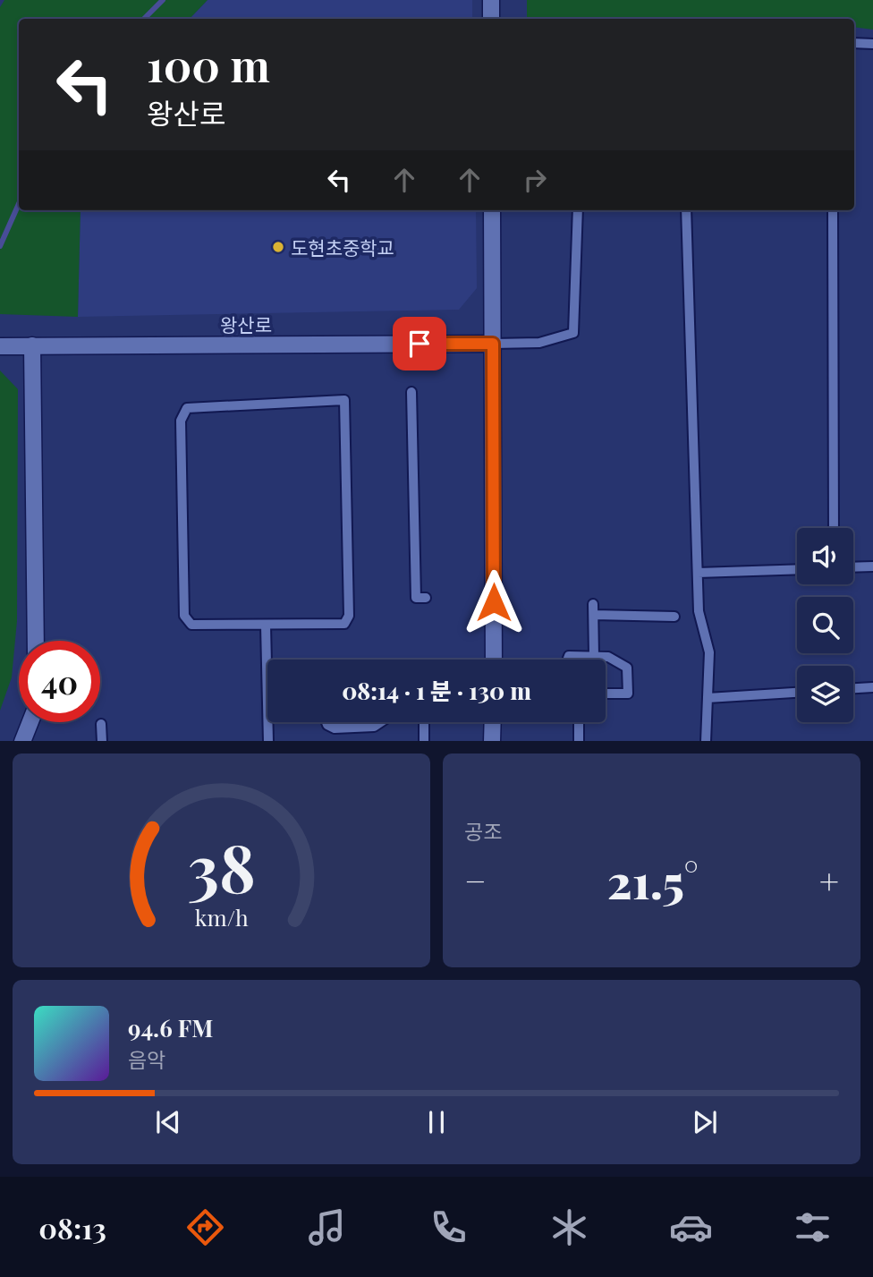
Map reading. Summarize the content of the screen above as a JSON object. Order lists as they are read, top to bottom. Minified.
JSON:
{"streets":{"street":["왕산로"]},"places":["도현초중학교"],"page":{"turn":["100 m","왕산로"],"limit":"40","trip":"08:14 · 1 분 · 130 m","tile":"공조","heat":["−","21.5°","+"],"song":["94.6 FM","음악"],"tabs":"08:13","gauge":["38","km/h"]}}
